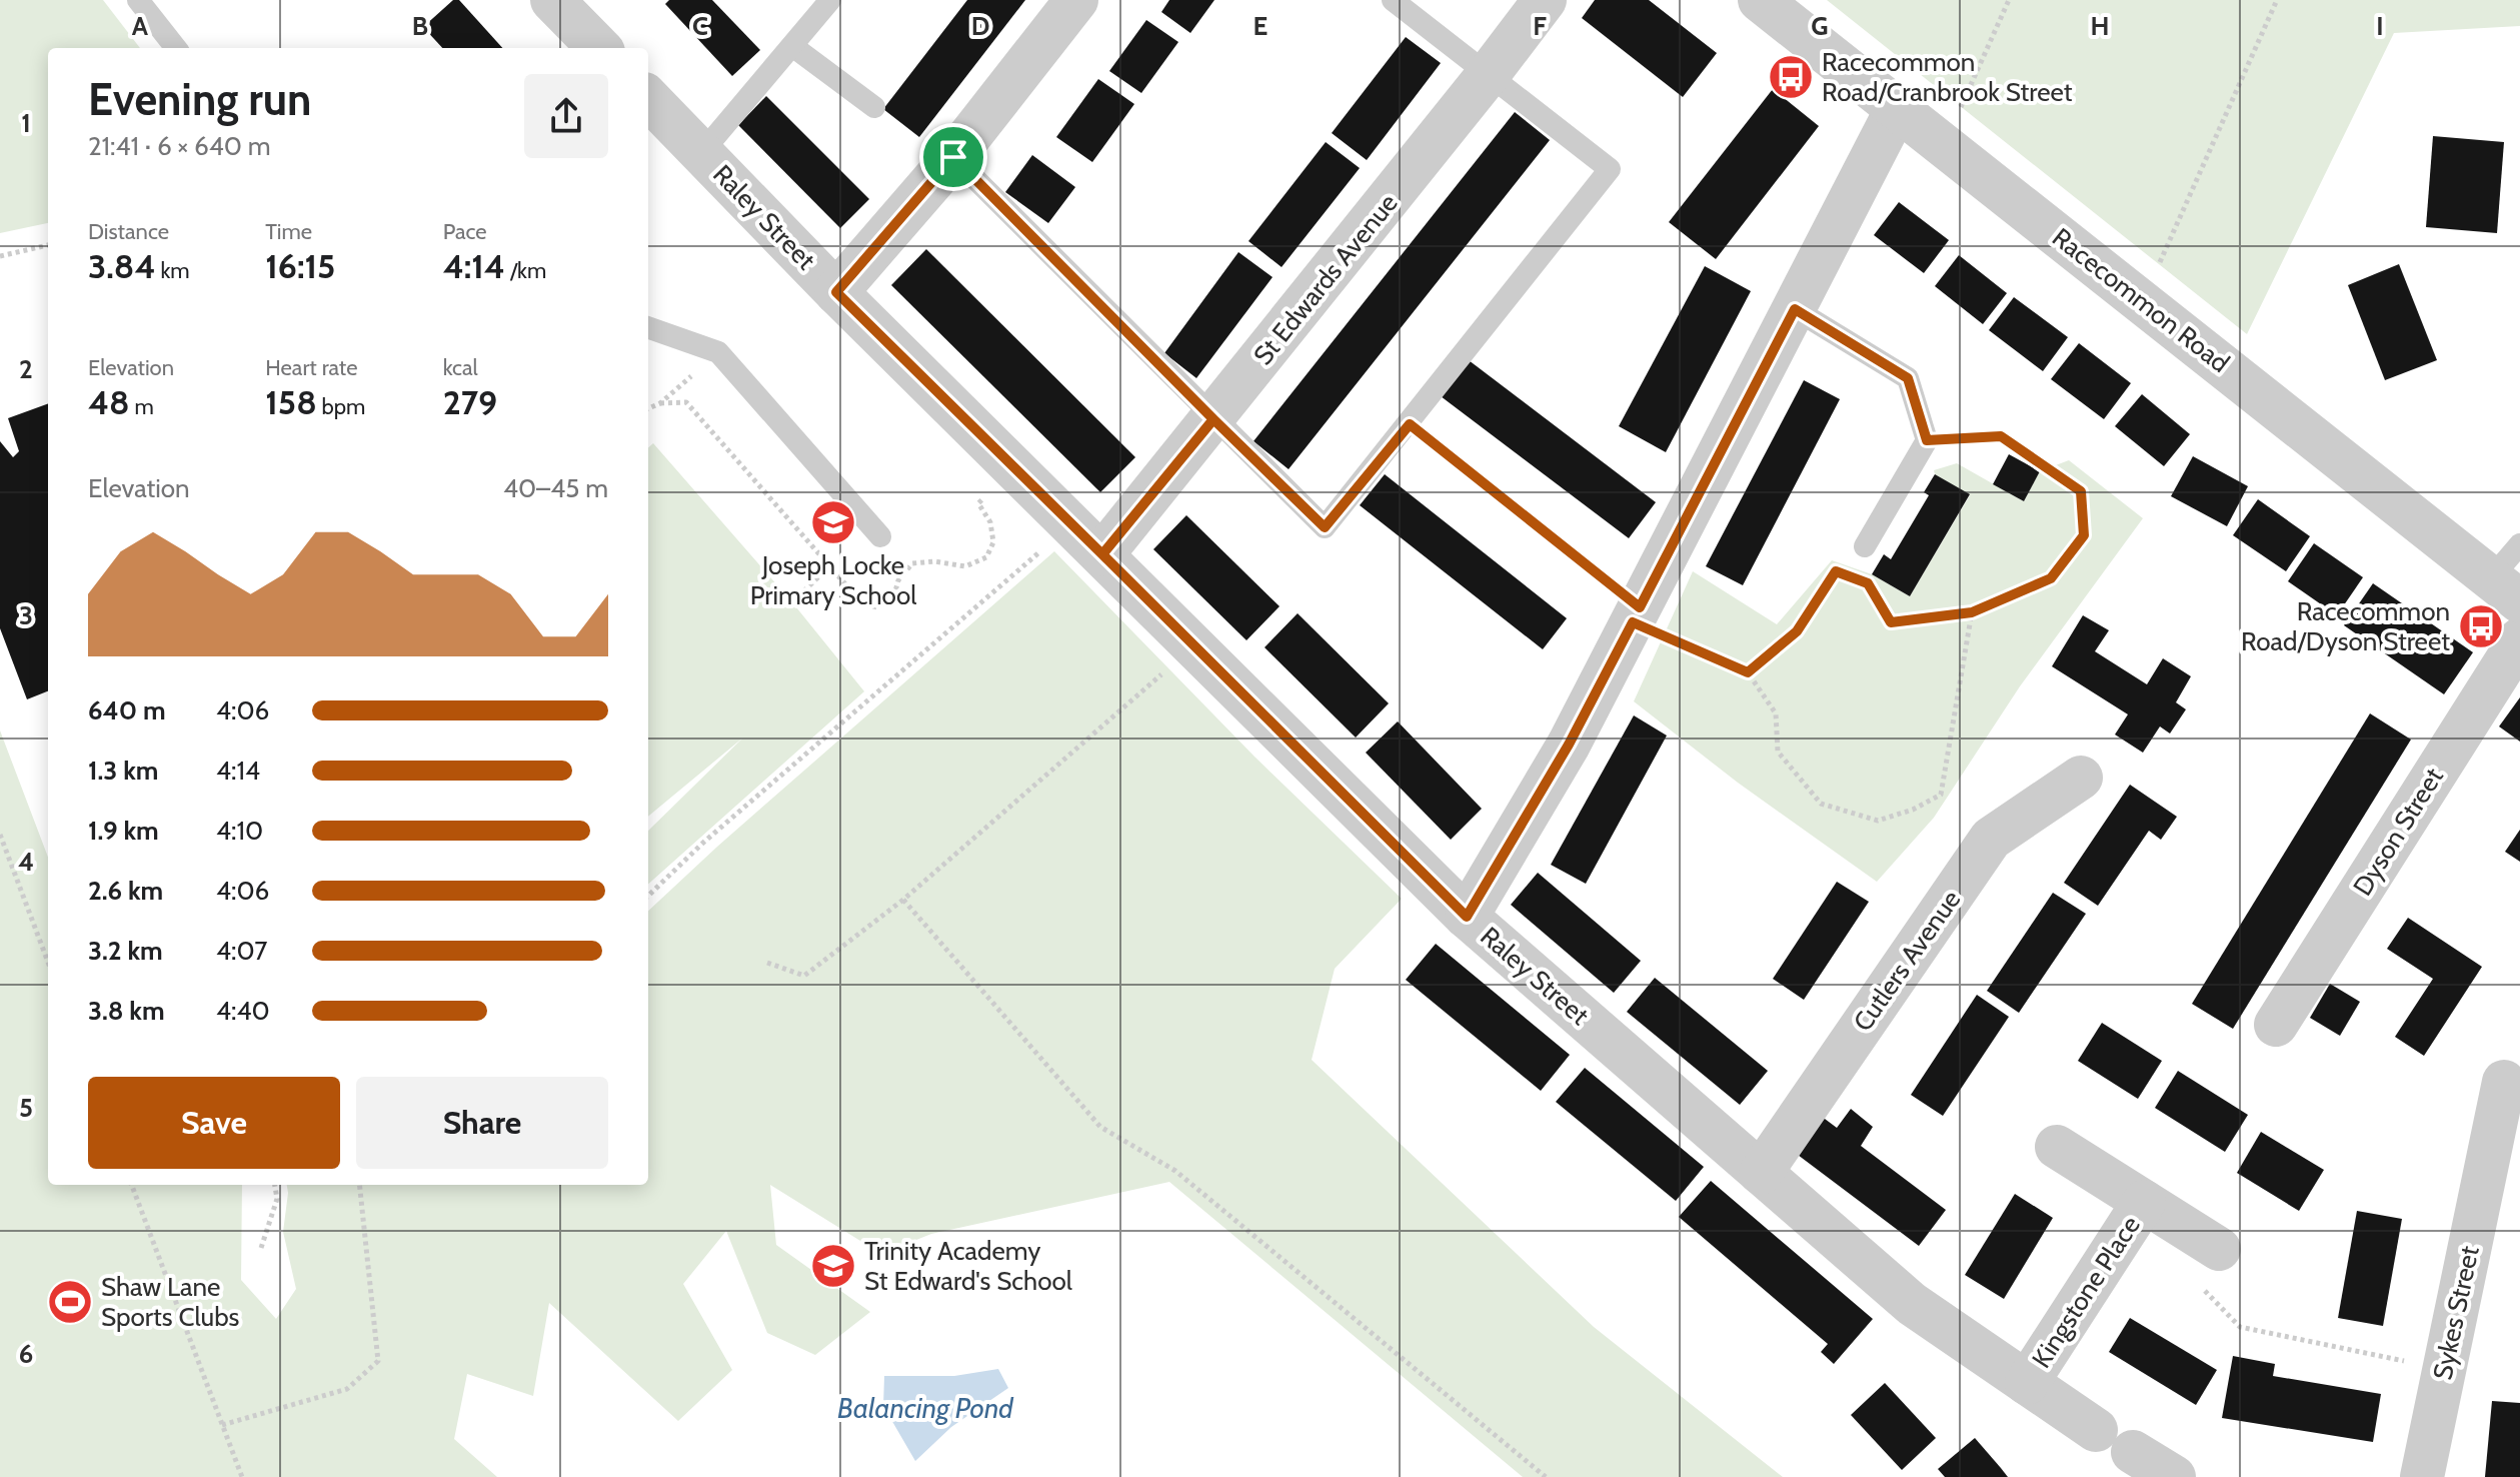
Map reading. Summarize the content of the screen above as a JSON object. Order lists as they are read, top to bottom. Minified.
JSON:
{"streets":{"street":["Raley Street","St Edwards Avenue","Racecommon Road","Dyson Street","Cutlers Avenue","Kingstone Place","Sykes Street"]},"crossings":[["Raley Street","St Edwards Avenue"],["Raley Street","Cutlers Avenue"],["Raley Street","Kingstone Place"]],"water":["Balancing Pond"],"places":{"bus stop":["Racecommon Road/Cranbrook Street","Racecommon Road/Dyson Street"],"school or university":["Joseph Locke Primary School","Trinity Academy St Edward's School"],"sports":["Shaw Lane Sports Clubs"]},"page":{"heading":["Evening run","21:41 · 6 × 640 m"],"stats":[["Distance","3.84 km"],["Time","16:15"],["Pace","4:14 /km"],["Elevation","48 m"],["Heart rate","158 bpm"],["kcal","279"]],"chart":["Elevation","40–45 m"],"list":[{"name":"640 m","note":"4:06"},{"name":"1.3 km","note":"4:14"},{"name":"1.9 km","note":"4:10"},{"name":"2.6 km","note":"4:06"},{"name":"3.2 km","note":"4:07"},{"name":"3.8 km","note":"4:40"}],"buttons":["Save","Share"]},"grid":{"columns":["A","B","C","D","E","F","G","H","I"],"rows":["1","2","3","4","5","6"]}}
